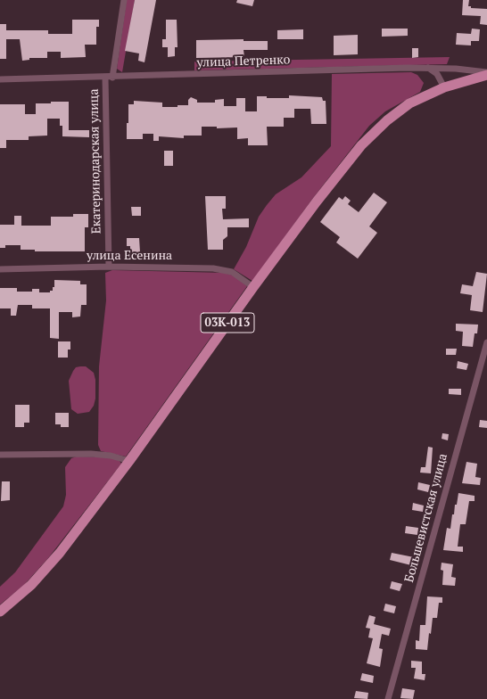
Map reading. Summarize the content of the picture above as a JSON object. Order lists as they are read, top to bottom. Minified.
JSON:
{"streets":{"main road":["03К-013"],"street":["улица Петренко","Екатеринодарская улица","улица Есенина","Большевистская улица"]},"crossings":[["улица Петренко","Екатеринодарская улица"],["улица Петренко","03К-013"],["Екатеринодарская улица","улица Есенина"],["улица Есенина","03К-013"]]}
